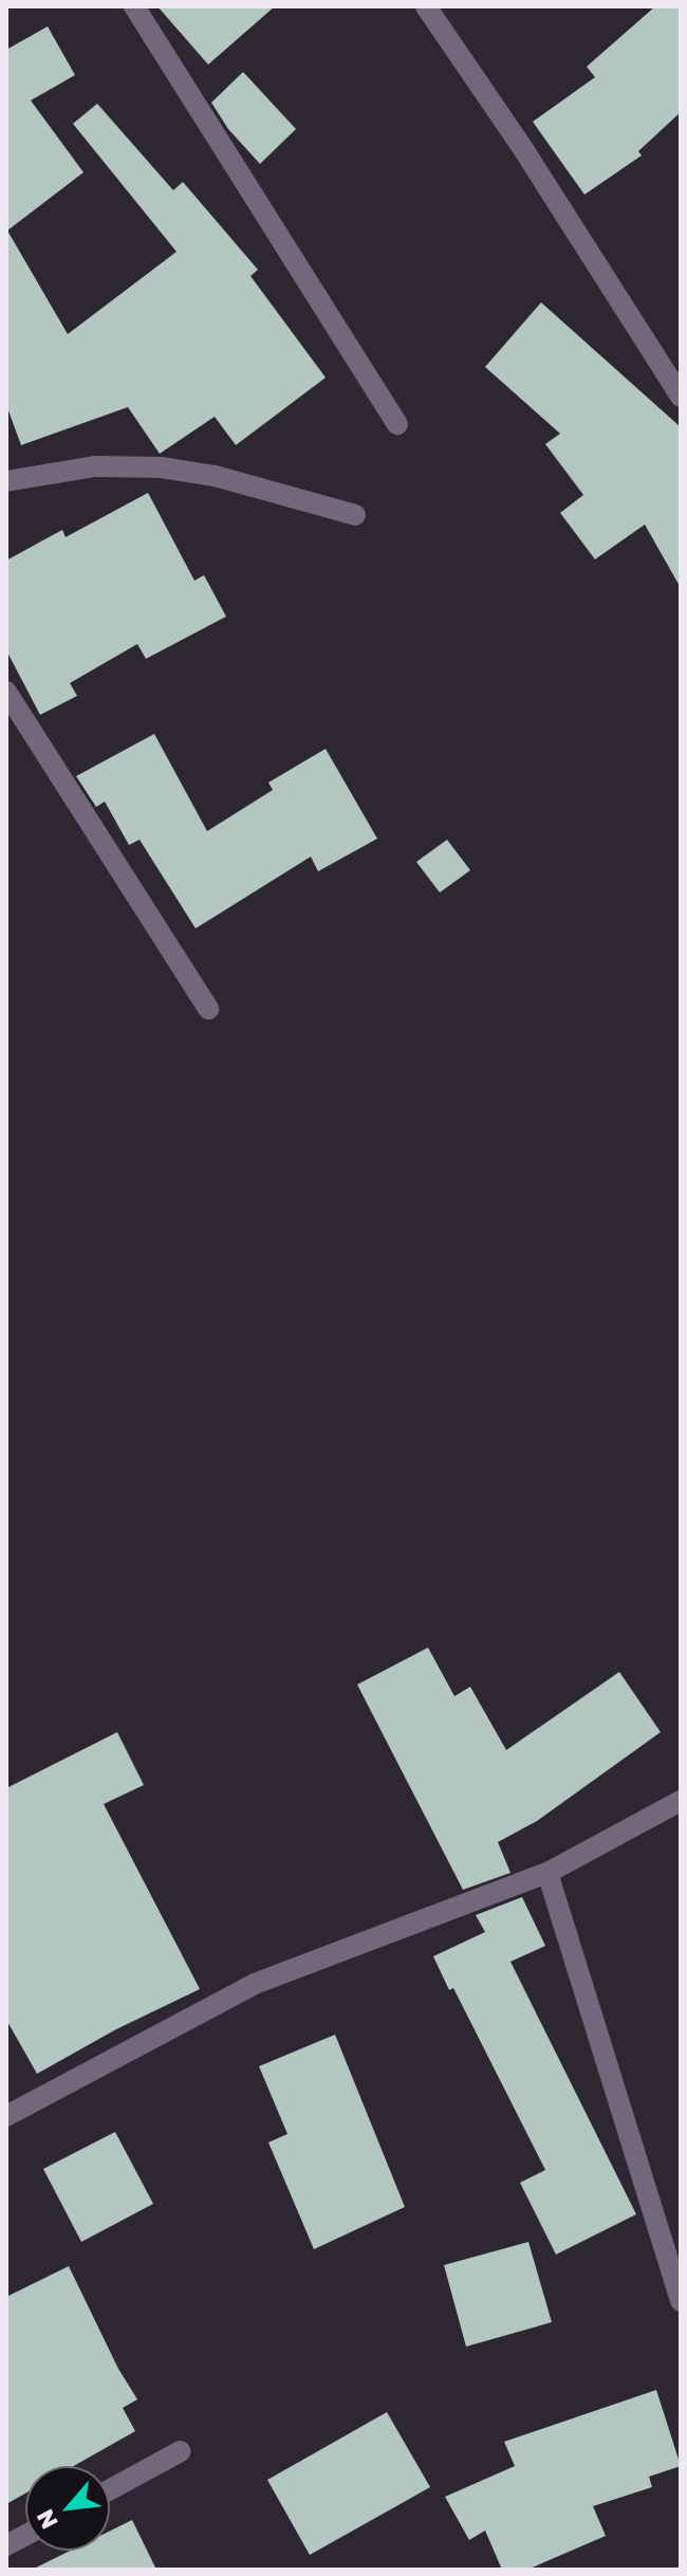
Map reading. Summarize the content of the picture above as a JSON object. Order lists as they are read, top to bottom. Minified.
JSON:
{"north":"bottom left"}
